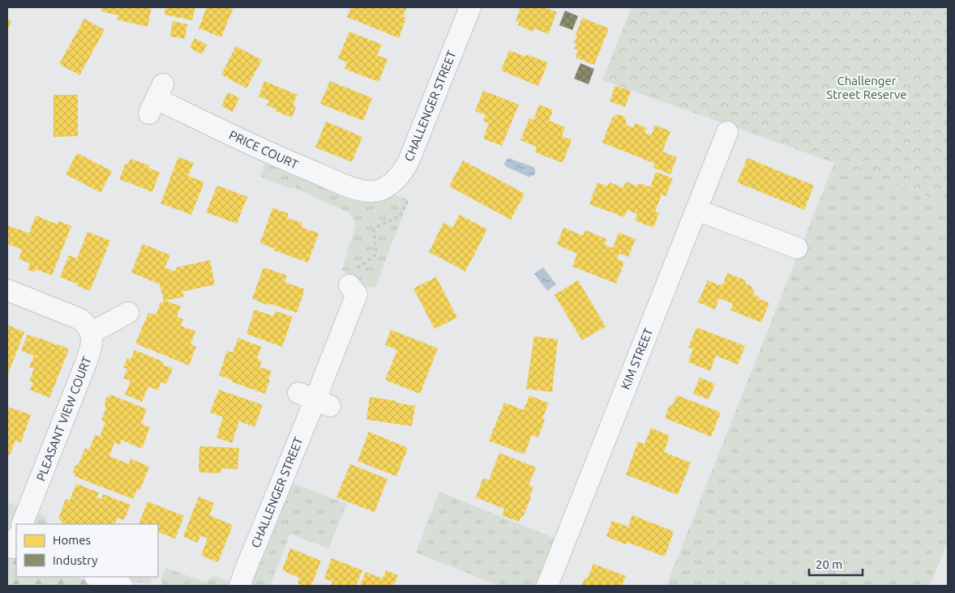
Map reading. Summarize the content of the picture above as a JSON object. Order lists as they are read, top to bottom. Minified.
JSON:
{"streets":{"street":["CHALLENGER STREET","PRICE COURT","KIM STREET","PLEASANT VIEW COURT"]},"crossings":[["CHALLENGER STREET","PRICE COURT"]],"parks":["Challenger Street Reserve"],"legend":["Homes","Industry"],"scale_bar":"20 m"}
